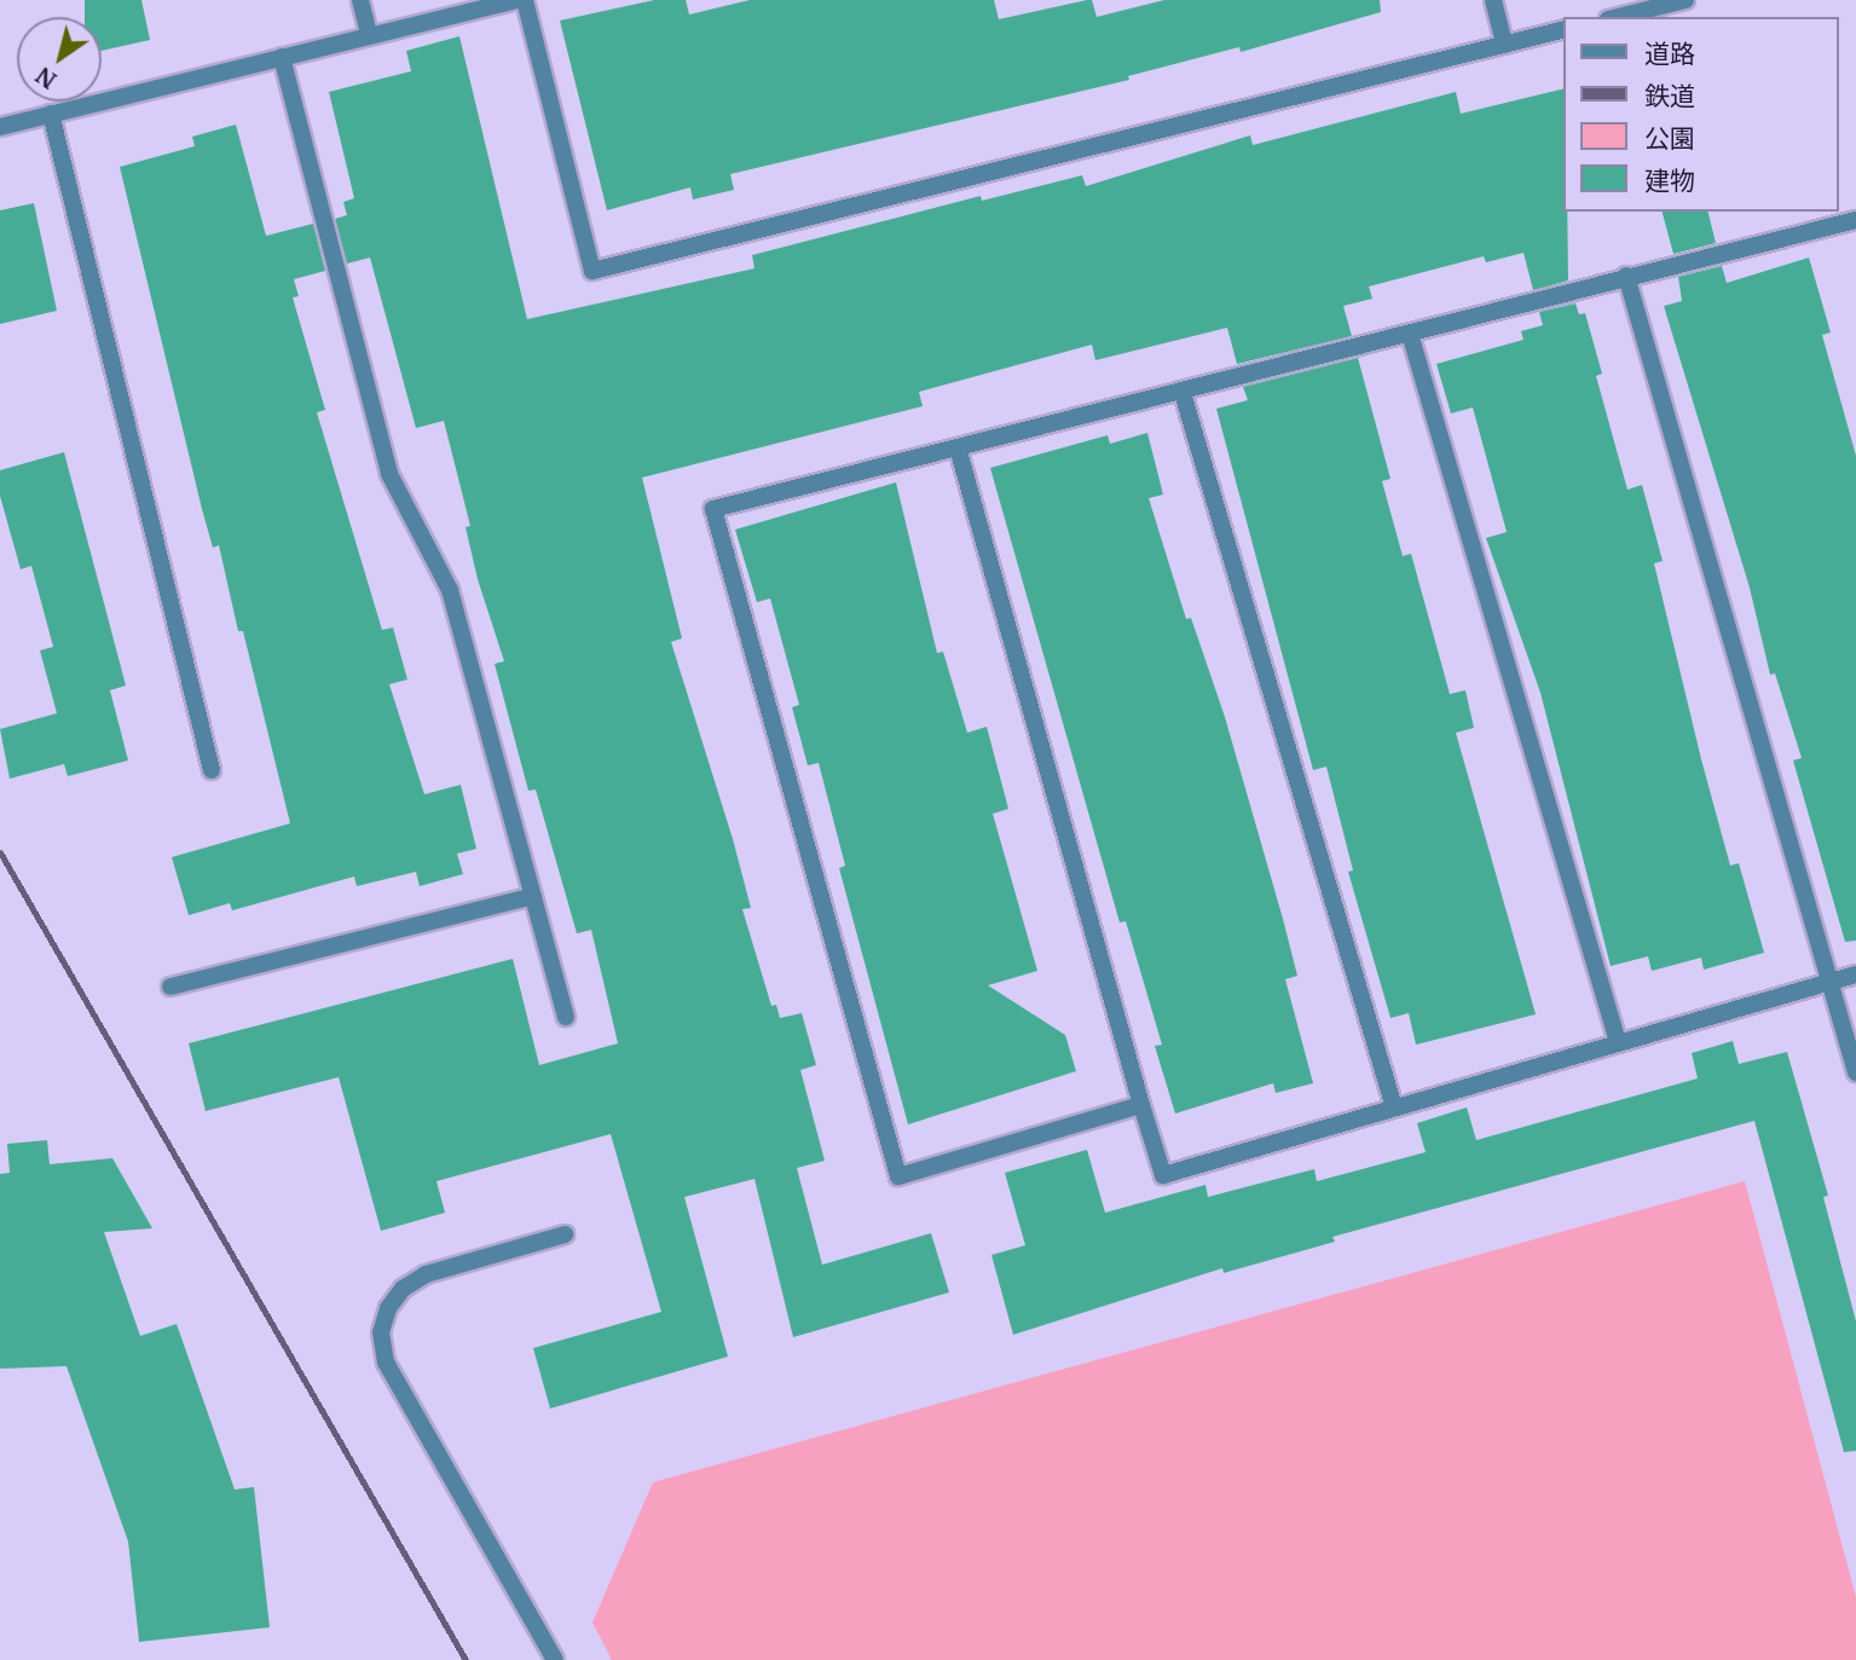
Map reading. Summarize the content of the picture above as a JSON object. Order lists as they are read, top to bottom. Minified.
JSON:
{"legend":["道路","鉄道","公園","建物"],"north":"bottom left"}
